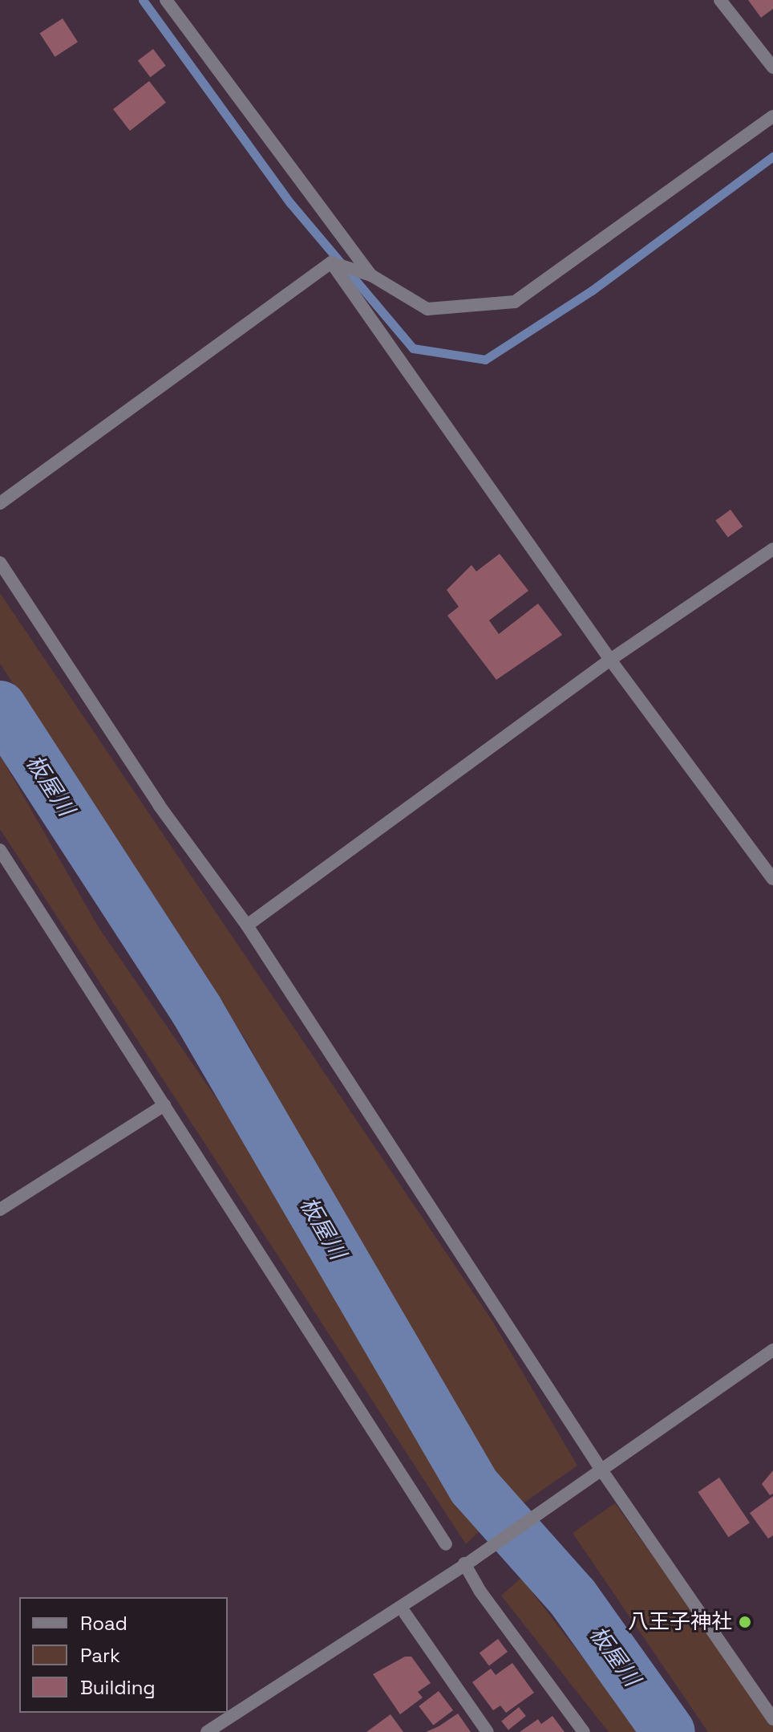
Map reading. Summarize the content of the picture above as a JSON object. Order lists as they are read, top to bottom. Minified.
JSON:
{"water":["板屋川"],"places":["八王子神社"],"legend":["Road","Park","Building"]}
